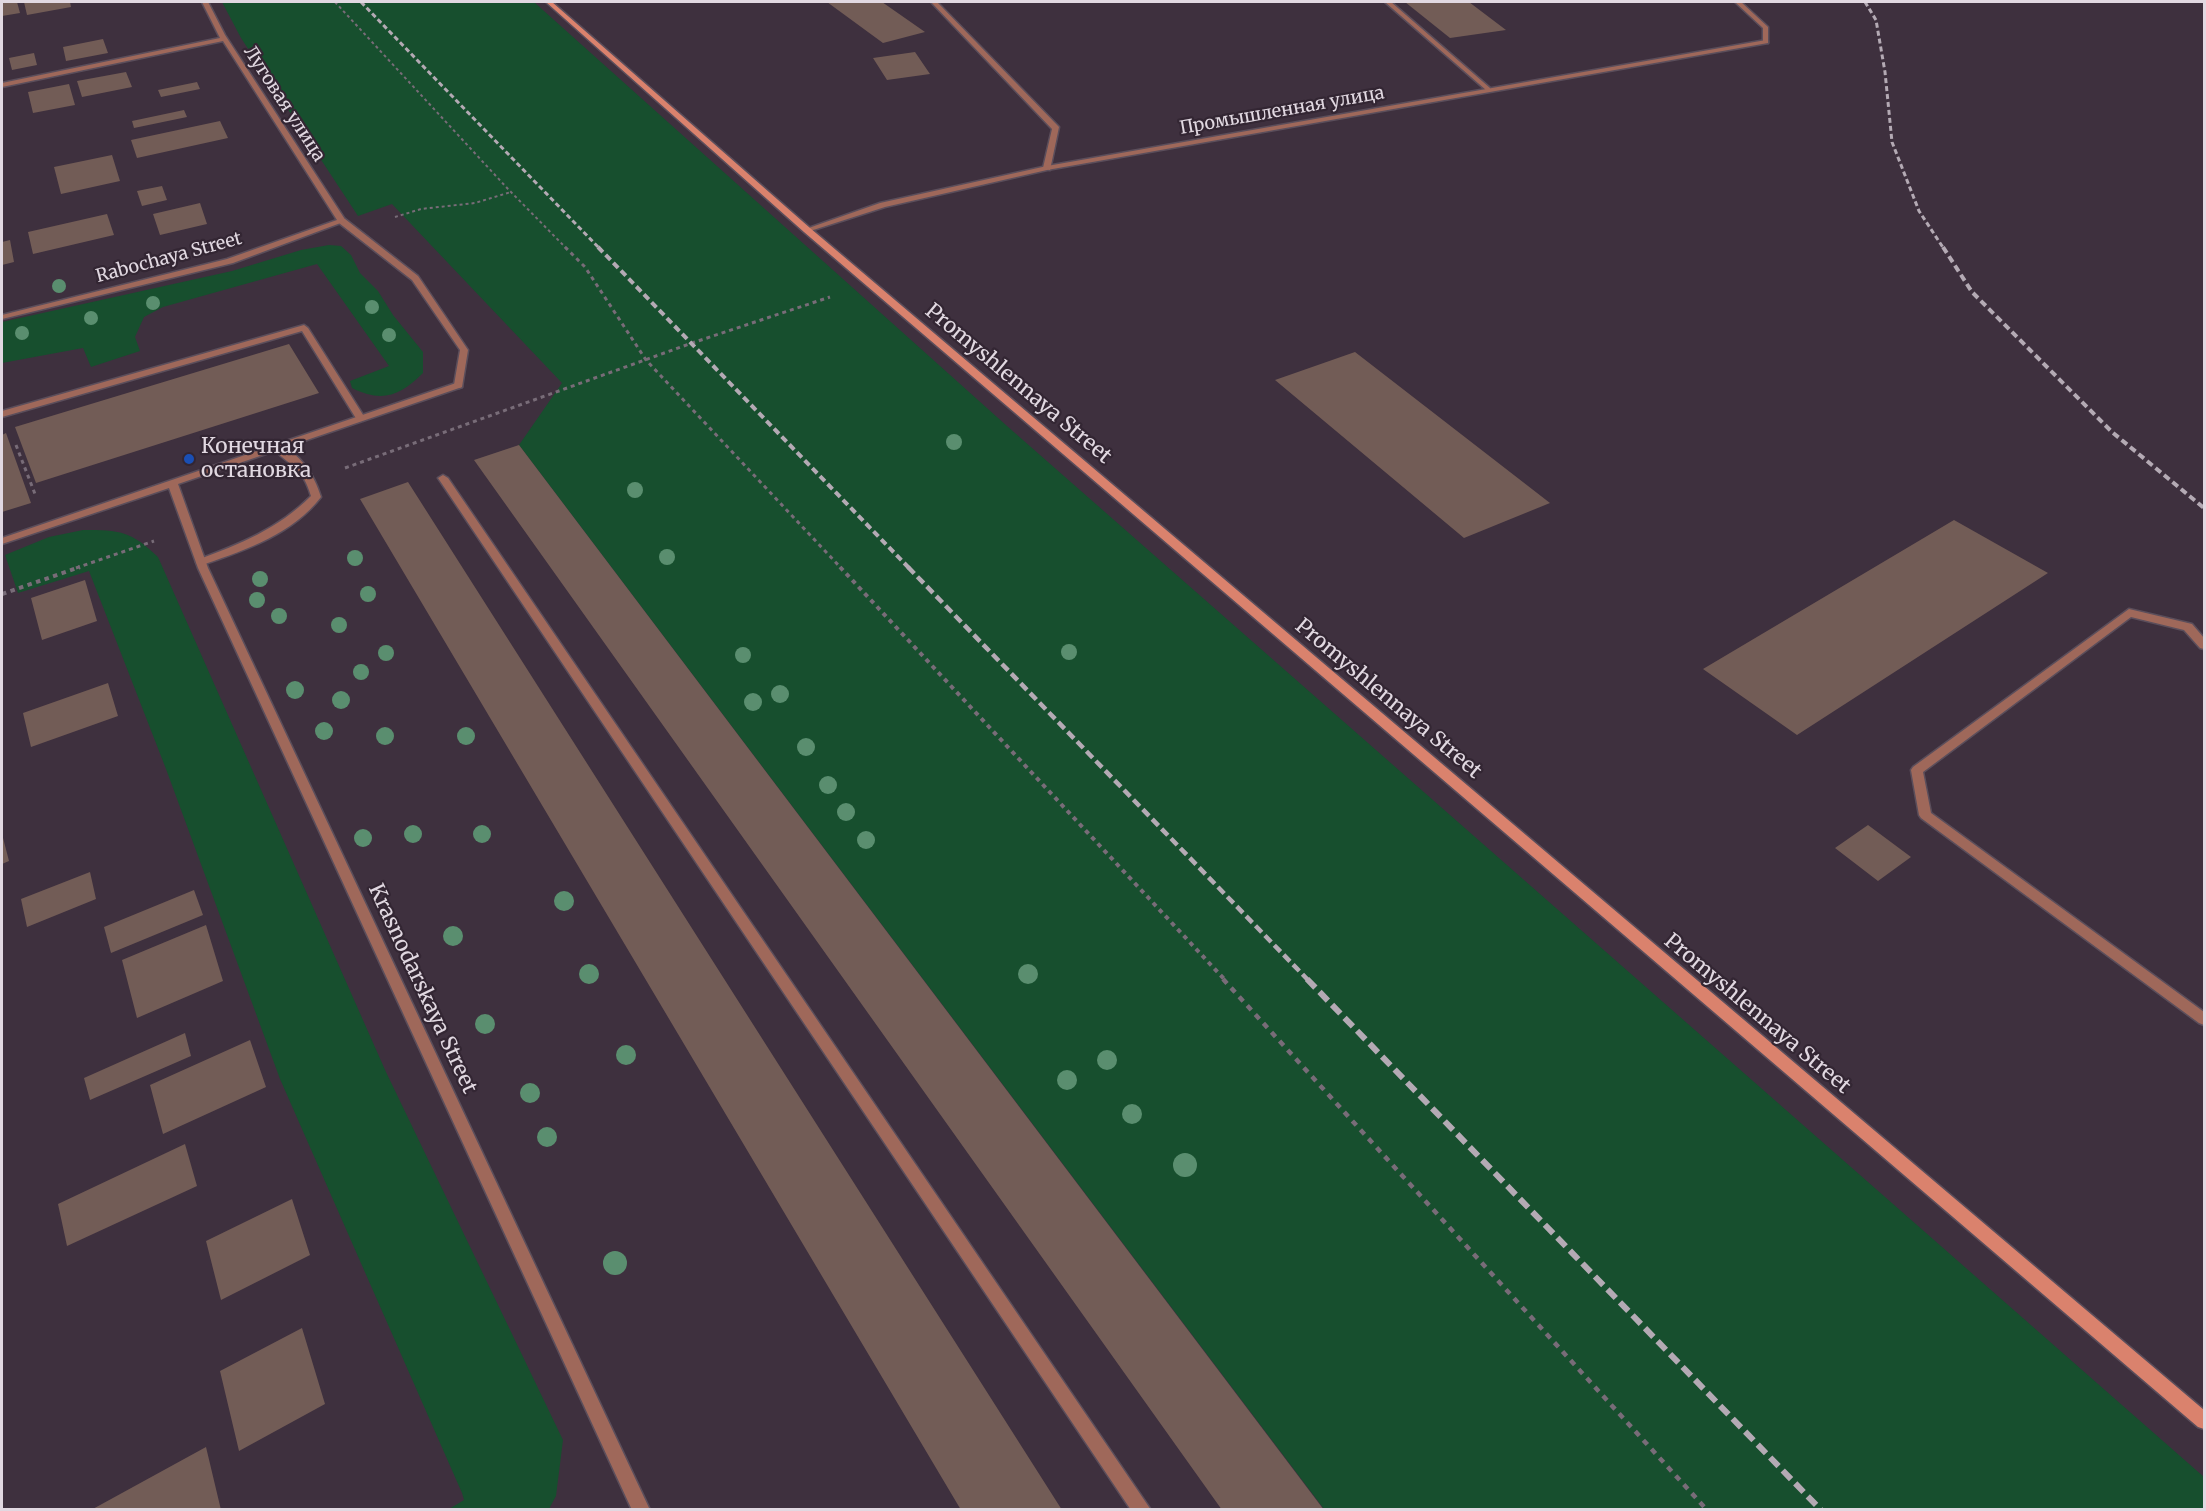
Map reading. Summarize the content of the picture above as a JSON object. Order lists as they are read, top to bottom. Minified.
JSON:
{"streets":{"street":["Луговая улица","Промышленная улица","Rabochaya Street","Promyshlennaya Street","Krasnodarskaya Street"]},"crossings":[["Луговая улица","Rabochaya Street"],["Промышленная улица","Promyshlennaya Street"]],"places":["Конечная остановка"]}
